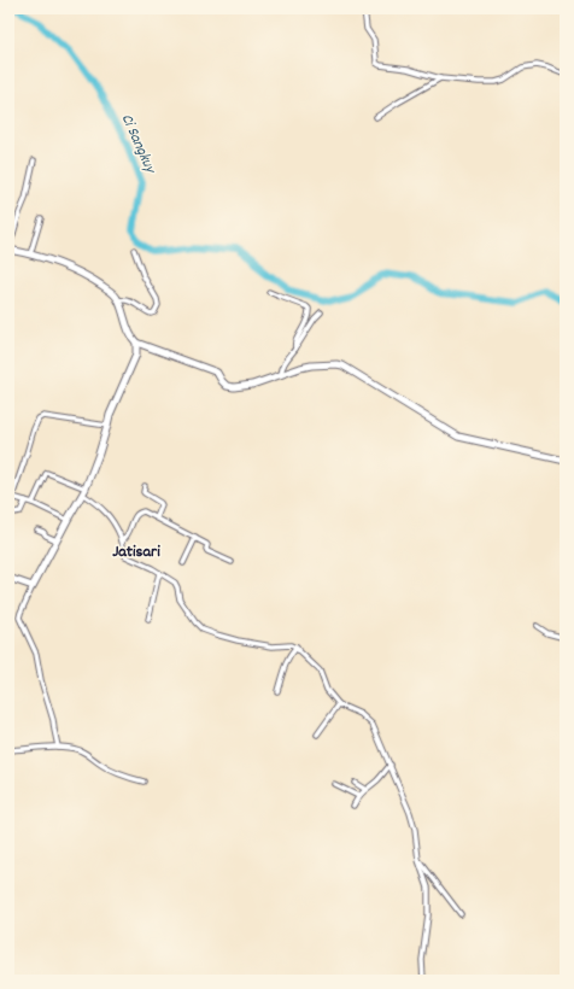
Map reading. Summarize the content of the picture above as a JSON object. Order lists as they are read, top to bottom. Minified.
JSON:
{"districts":["Jatisari"],"water":["Ci Sangkuy"]}
